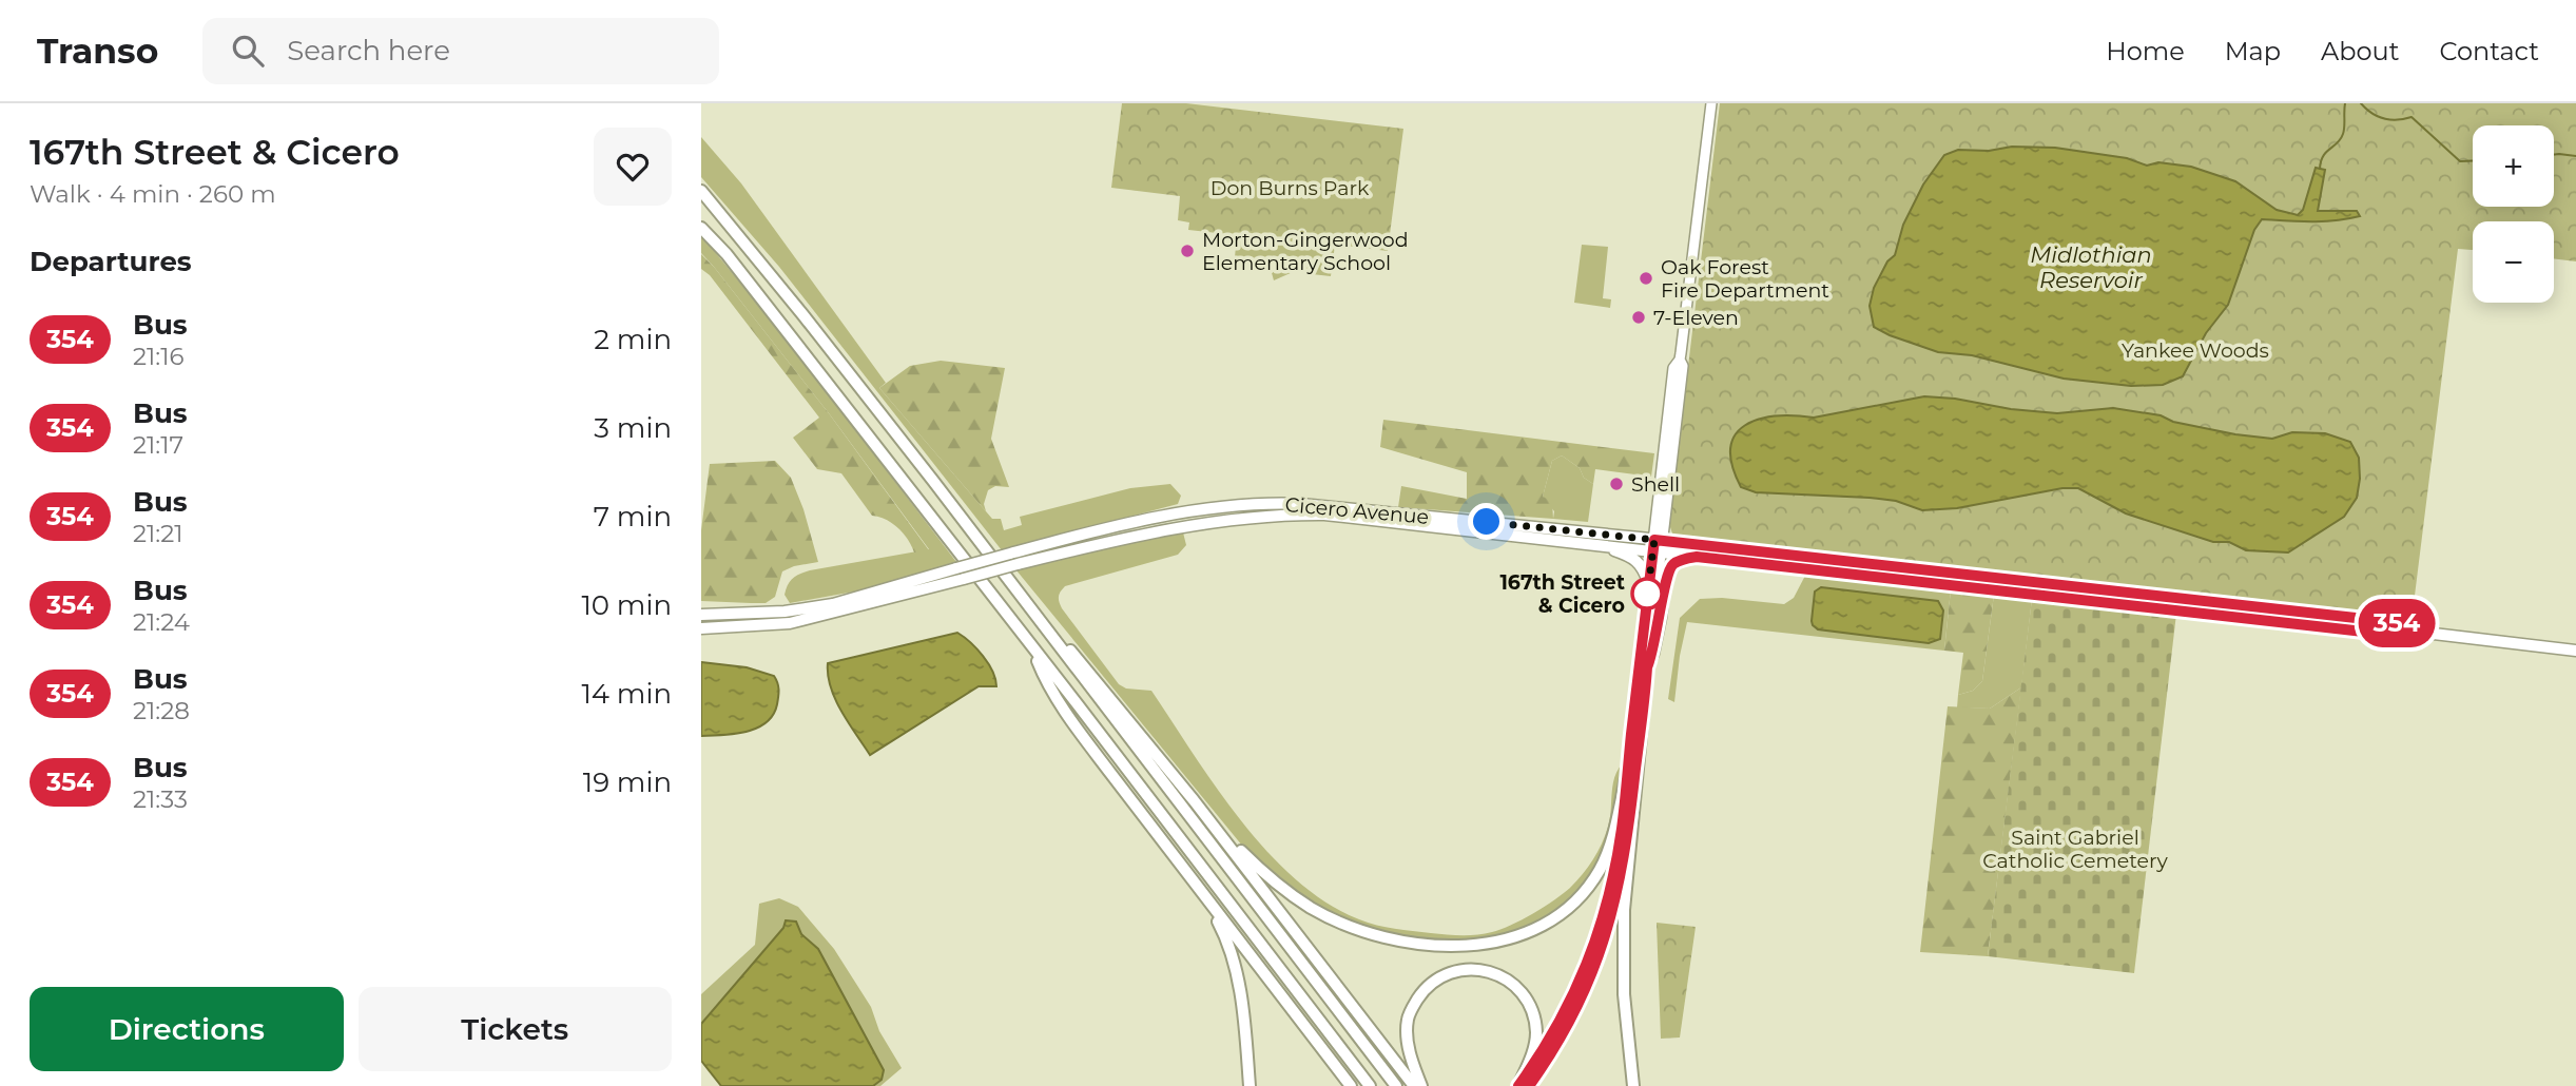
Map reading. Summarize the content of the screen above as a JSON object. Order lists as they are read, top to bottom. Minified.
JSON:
{"streets":{"main road":["Cicero Avenue"]},"water":["Midlothian Reservoir"],"parks":["Don Burns Park","Yankee Woods","Saint Gabriel Catholic Cemetery"],"places":["Morton-Gingerwood Elementary School","Oak Forest Fire Department","7-Eleven","Shell","167th Street & Cicero"],"lines":["bus line 354"],"page":{"header":"Transo","search":"Search here","nav":["Home","Map","About","Contact"],"heading":[["167th Street & Cicero","Walk · 4 min · 260 m"],"Departures"],"on_map":"354","map_buttons":["+","−"],"list":[{"mark":"354","name":"Bus","note":"21:16","value":"2 min"},{"mark":"354","name":"Bus","note":"21:17","value":"3 min"},{"mark":"354","name":"Bus","note":"21:21","value":"7 min"},{"mark":"354","name":"Bus","note":"21:24","value":"10 min"},{"mark":"354","name":"Bus","note":"21:28","value":"14 min"},{"mark":"354","name":"Bus","note":"21:33","value":"19 min"}],"buttons":["Directions","Tickets"]}}
